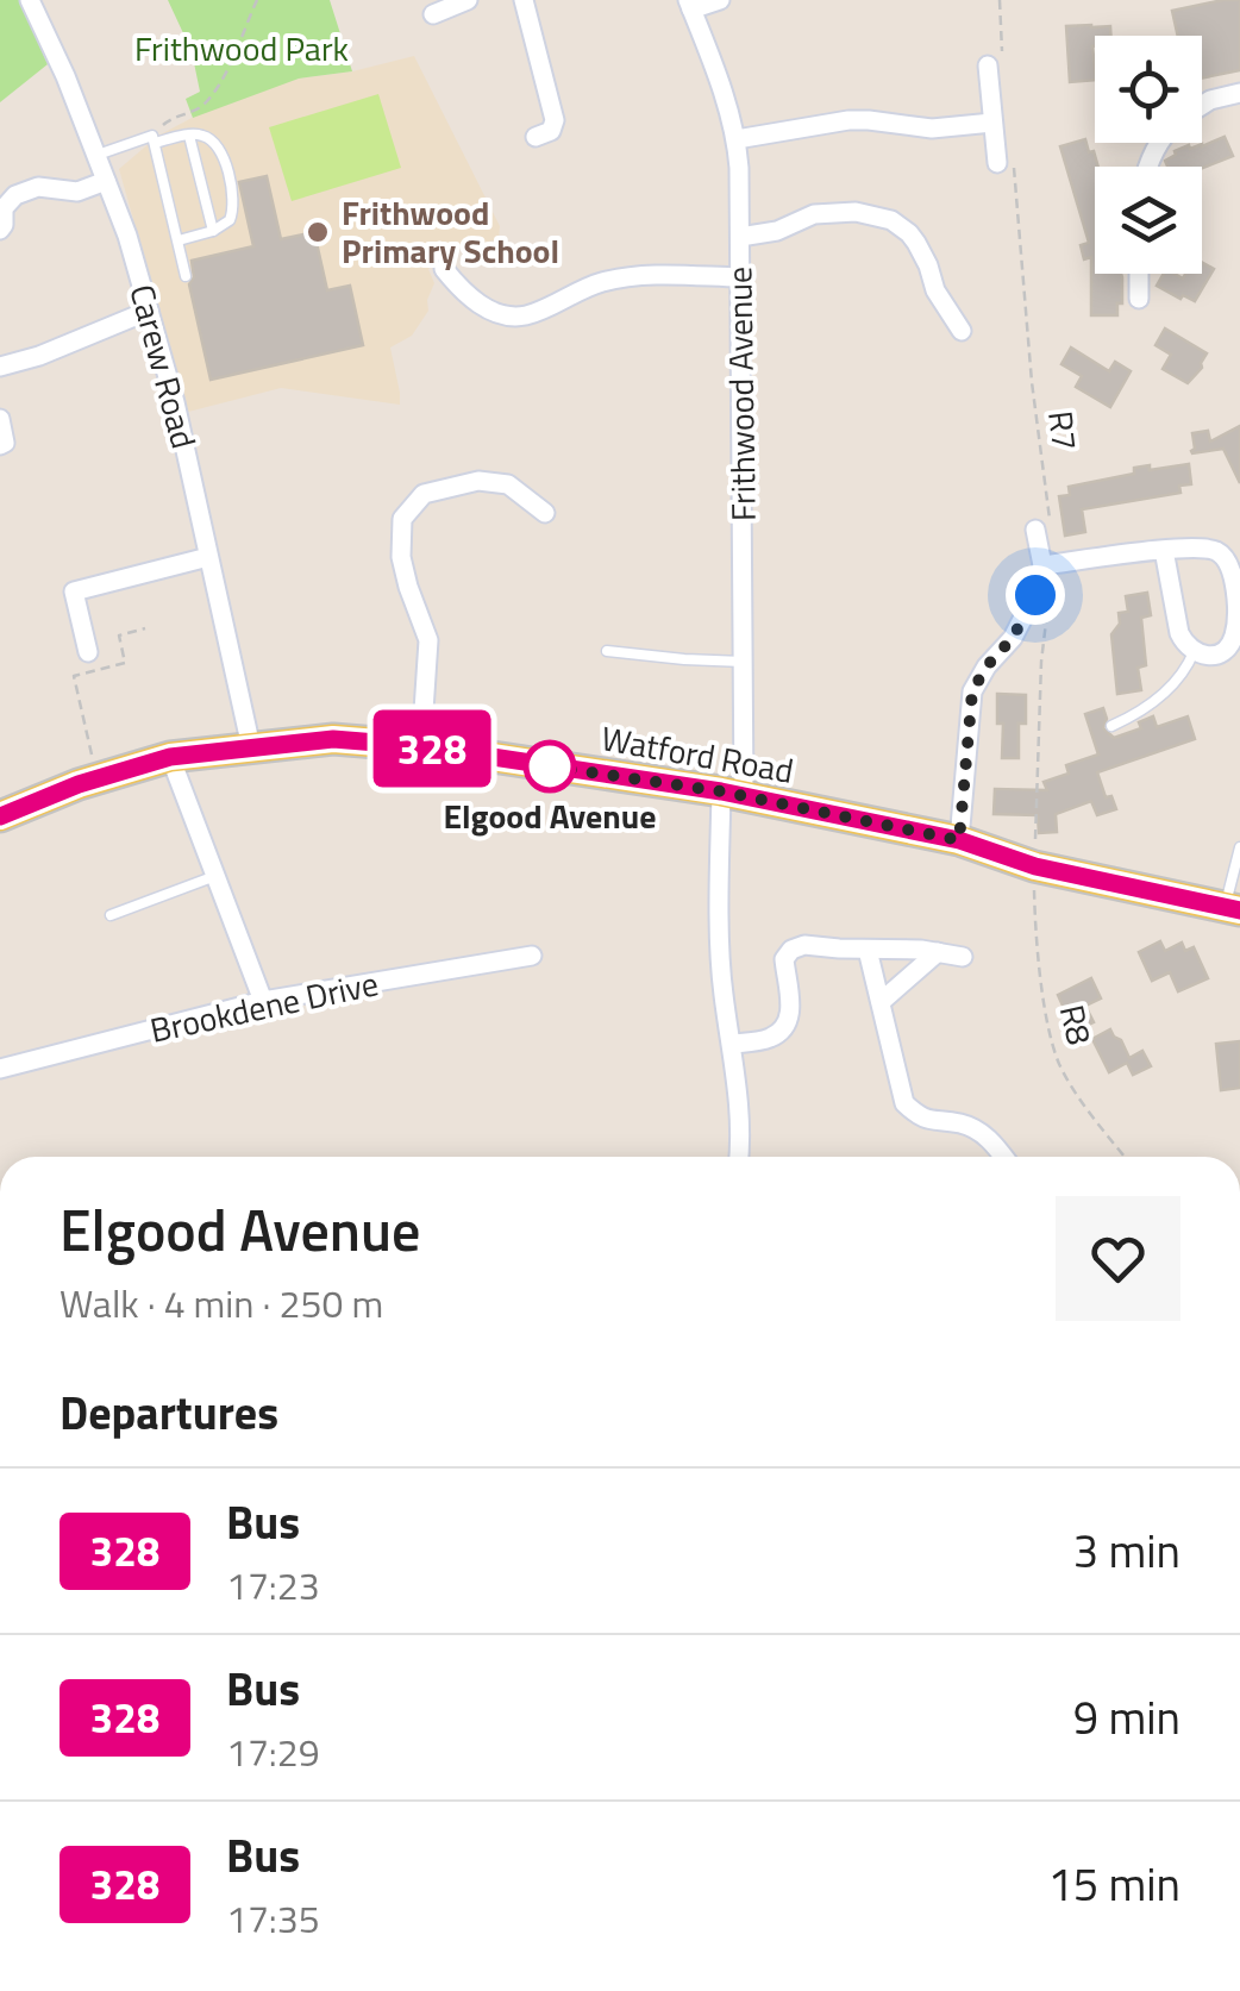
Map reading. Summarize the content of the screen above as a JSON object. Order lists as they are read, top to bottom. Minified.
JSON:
{"streets":{"main road":["Watford Road"],"street":["Carew Road","Frithwood Avenue","Brookdene Drive"],"path":["R7","R8"]},"crossings":[["Carew Road","Watford Road"],["Frithwood Avenue","Watford Road"],["Watford Road","R8"]],"parks":["Frithwood Park"],"places":["Frithwood Primary School","Elgood Avenue"],"lines":["bus line 328"],"page":{"on_map":"328","heading":[["Elgood Avenue","Walk · 4 min · 250 m"],"Departures"],"list":[{"mark":"328","name":"Bus","note":"17:23","value":"3 min"},{"mark":"328","name":"Bus","note":"17:29","value":"9 min"},{"mark":"328","name":"Bus","note":"17:35","value":"15 min"}]}}
